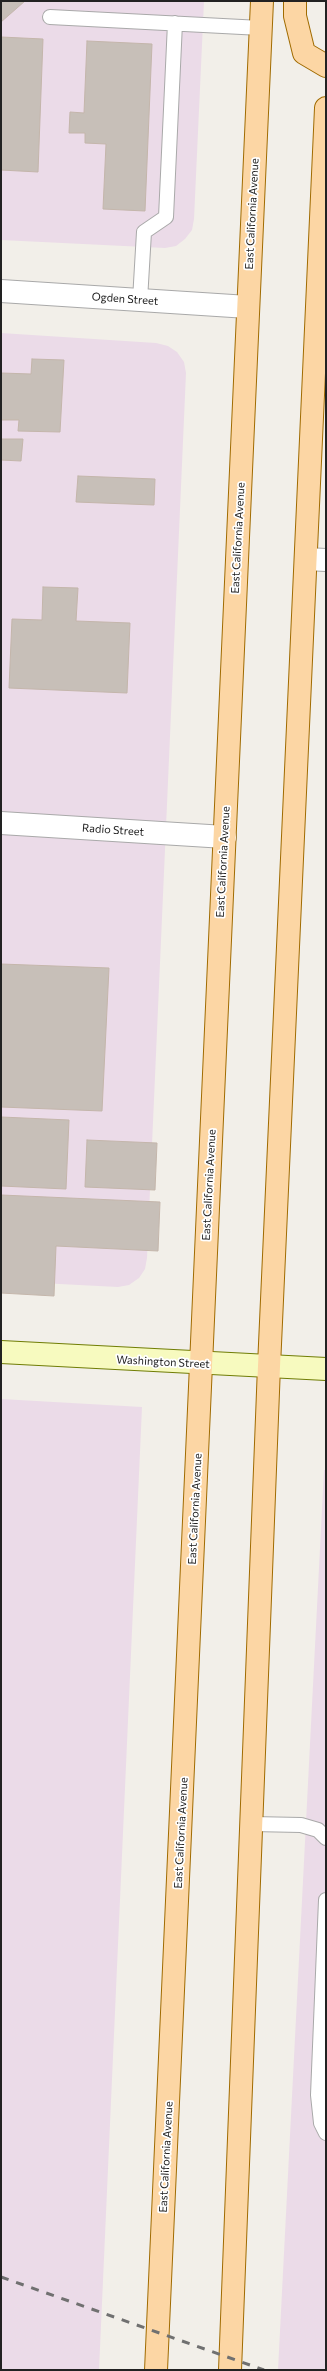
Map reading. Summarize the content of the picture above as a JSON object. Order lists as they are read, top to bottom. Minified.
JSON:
{"streets":{"main road":["East California Avenue"],"street":["Ogden Street","Radio Street","Washington Street"]},"crossings":[["East California Avenue","Ogden Street"],["East California Avenue","Radio Street"],["East California Avenue","Washington Street"]]}
